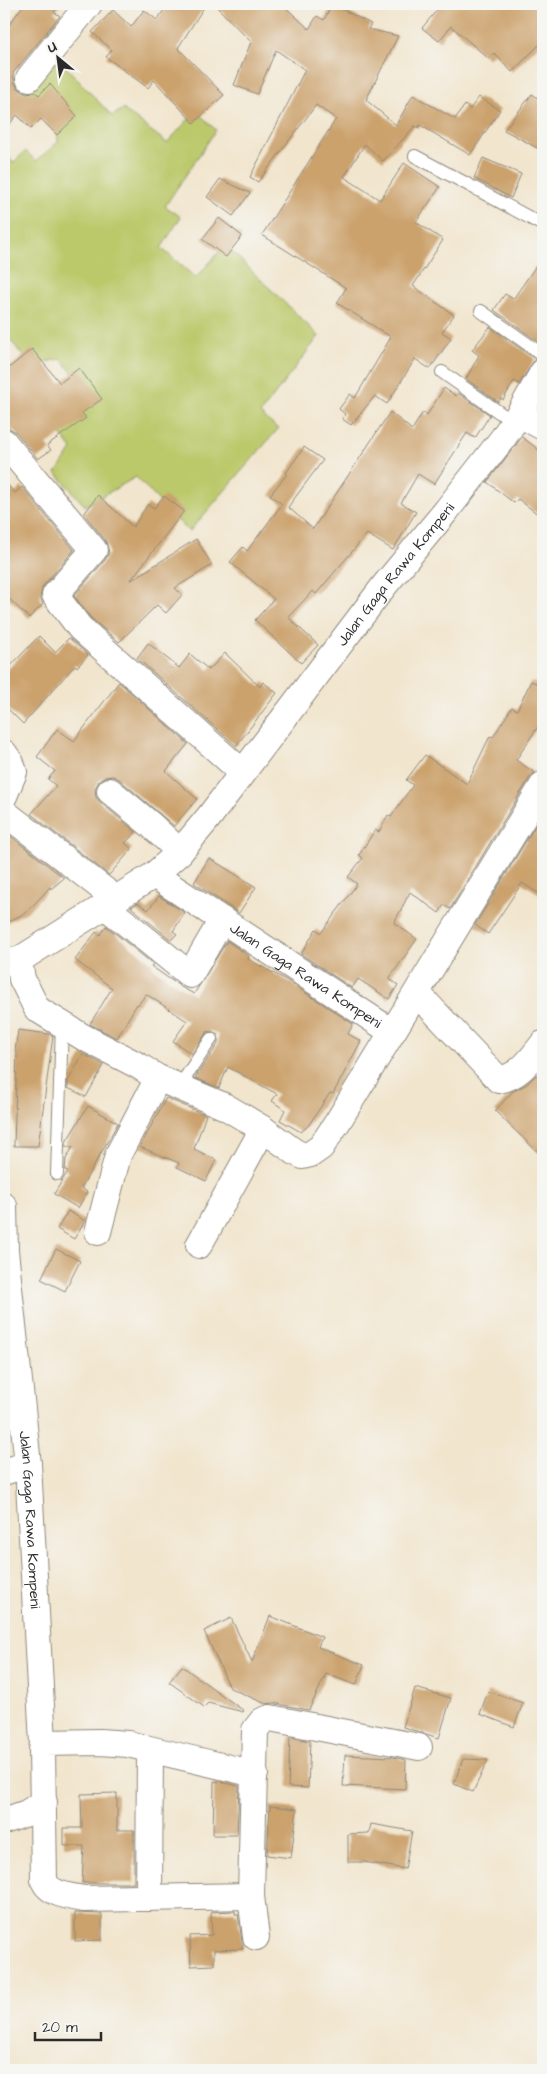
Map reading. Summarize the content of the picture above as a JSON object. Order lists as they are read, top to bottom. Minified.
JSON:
{"streets":{"street":["Jalan Gaga Rawa Kompeni"]},"scale_bar":"20 m","north":"top left"}
